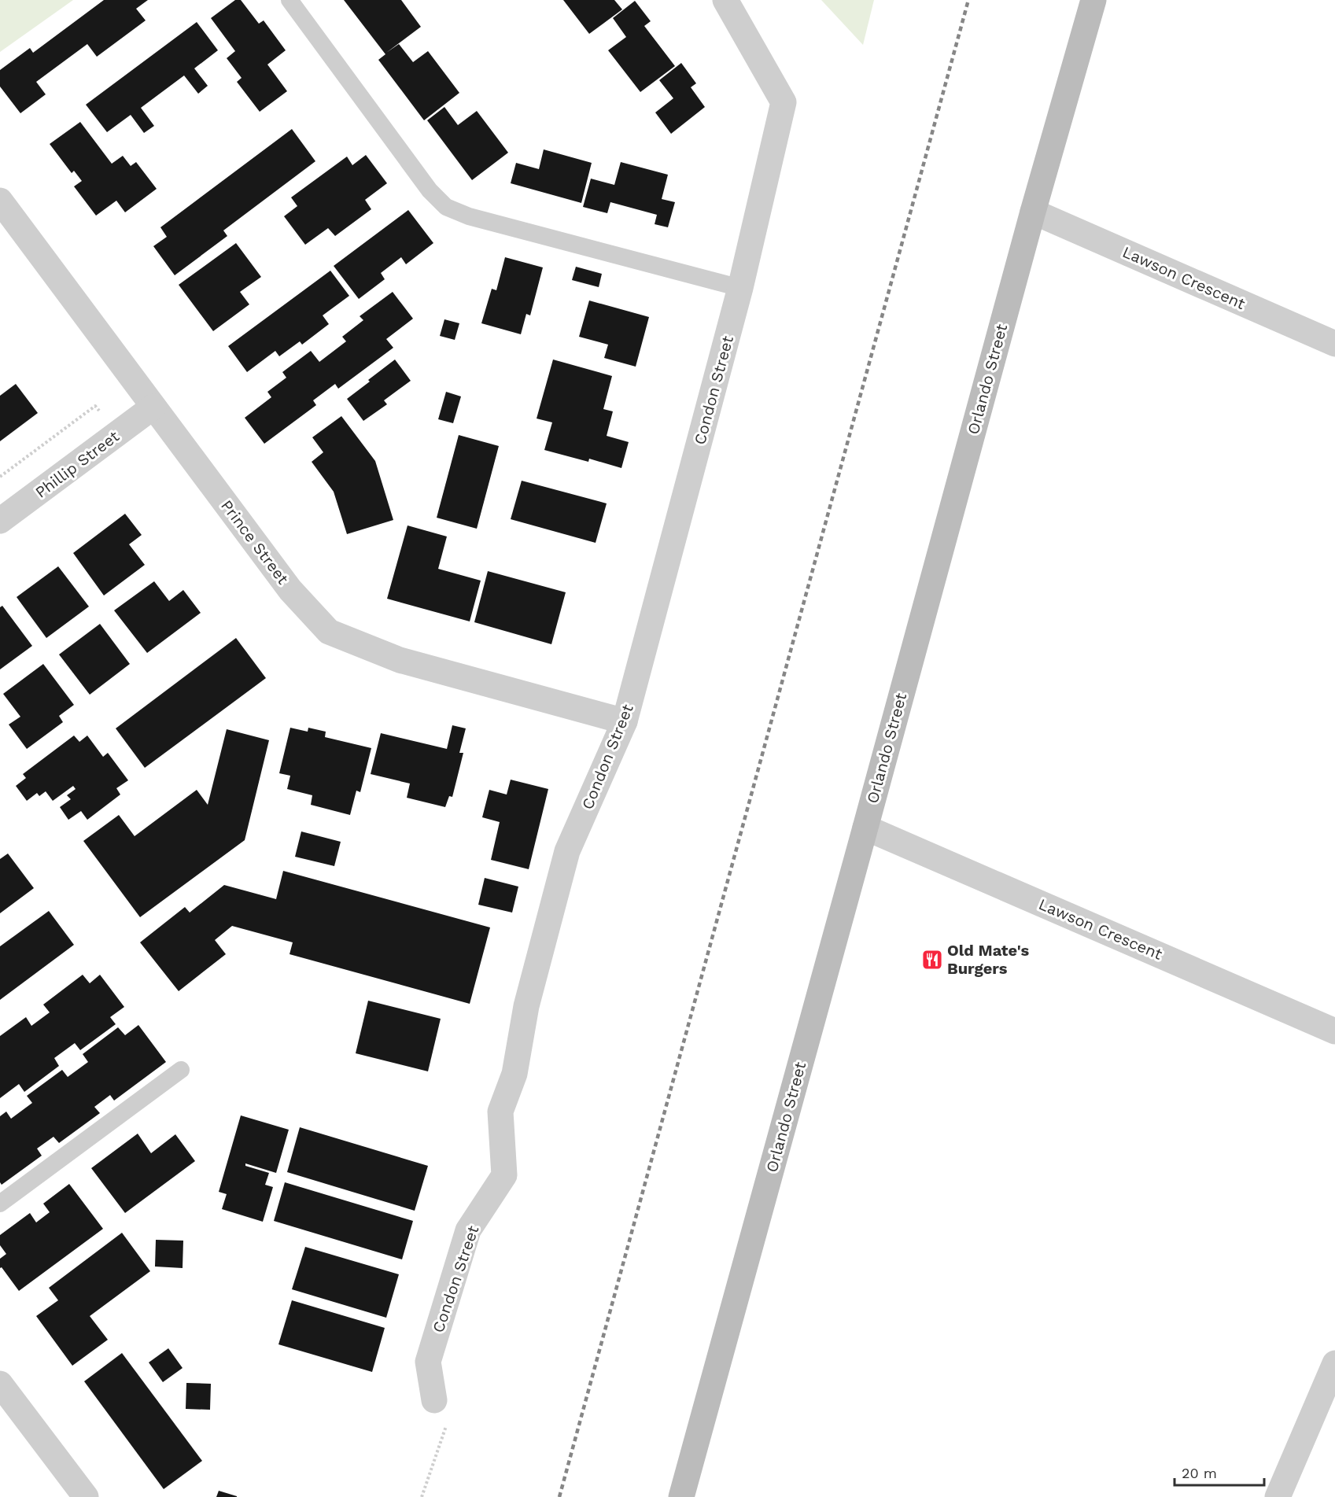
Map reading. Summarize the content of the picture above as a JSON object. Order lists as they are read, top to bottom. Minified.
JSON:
{"streets":{"street":["Lawson Crescent","Orlando Street","Condon Street","Phillip Street","Prince Street"]},"crossings":[["Lawson Crescent","Orlando Street"],["Condon Street","Prince Street"],["Phillip Street","Prince Street"]],"places":{"restaurant":["Old Mate's Burgers"]},"scale_bar":"20 m"}
